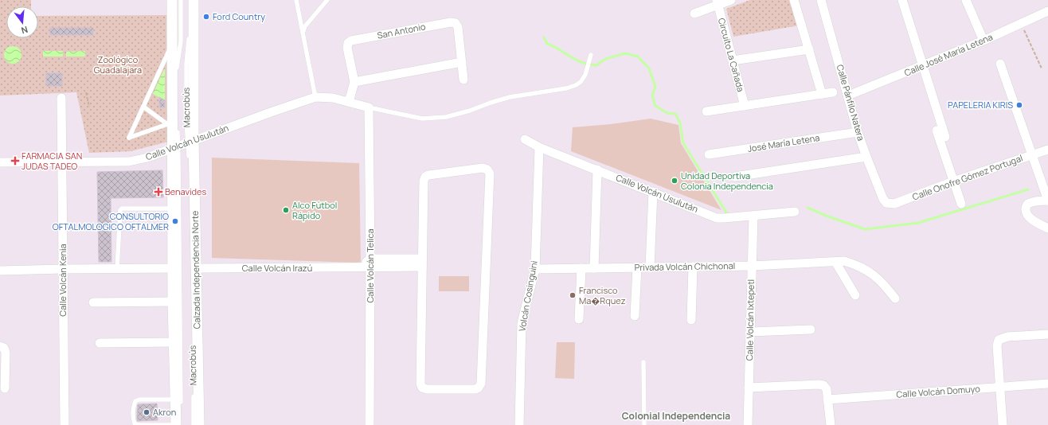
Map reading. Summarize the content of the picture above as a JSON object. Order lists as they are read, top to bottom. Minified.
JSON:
{"streets":{"street":["San Antonio","Circuito La Cañada","Calle José María Letena","Calle Pánfilo Natera","Calle Volcán Usulután","José María Letena","Calle Onofre Gómez Portugal","Calle Volcán Telica","Privada Volcán Chichonal","Calle Volcán Irazú","Calzada Independencia Norte","Calle Volcán Kenia","Volcán Cosinguini","Calle Volcán Ixtepetl","Calle Volcán Domuyo"],"lane":["Macrobús"]},"crossings":[["San Antonio","Calle Volcán Usulután"],["Calle José María Letena","Calle Pánfilo Natera"],["Calle Pánfilo Natera","José María Letena"],["Calle Pánfilo Natera","Calle Onofre Gómez Portugal"],["Macrobús","Calle Volcán Usulután"],["Macrobús","Calzada Independencia Norte"],["Calle Volcán Usulután","Calle Volcán Telica"],["Calle Volcán Usulután","Calzada Independencia Norte"],["Calle Volcán Usulután","Calle Volcán Kenia"],["Calle Volcán Usulután","Volcán Cosinguini"],["Calle Volcán Usulután","Calle Volcán Ixtepetl"],["Calle Volcán Telica","Calle Volcán Irazú"],["Privada Volcán Chichonal","Volcán Cosinguini"],["Privada Volcán Chichonal","Calle Volcán Ixtepetl"],["Calle Volcán Irazú","Calzada Independencia Norte"]],"districts":["Colonial Independencia"],"parks":["Zoológico Guadalajara"],"places":{"other":["Ford Country","PAPELERIA KIRIS","Unidad Deportiva Colonia Independencia","Alco Fútbol Rápido","CONSULTORIO OFTALMOLOGICO OFTALMER","Francisco Ma�Rquez","Akron"],"health":["FARMACIA SAN JUDAS TADEO","Benavides"]},"north":"bottom"}
